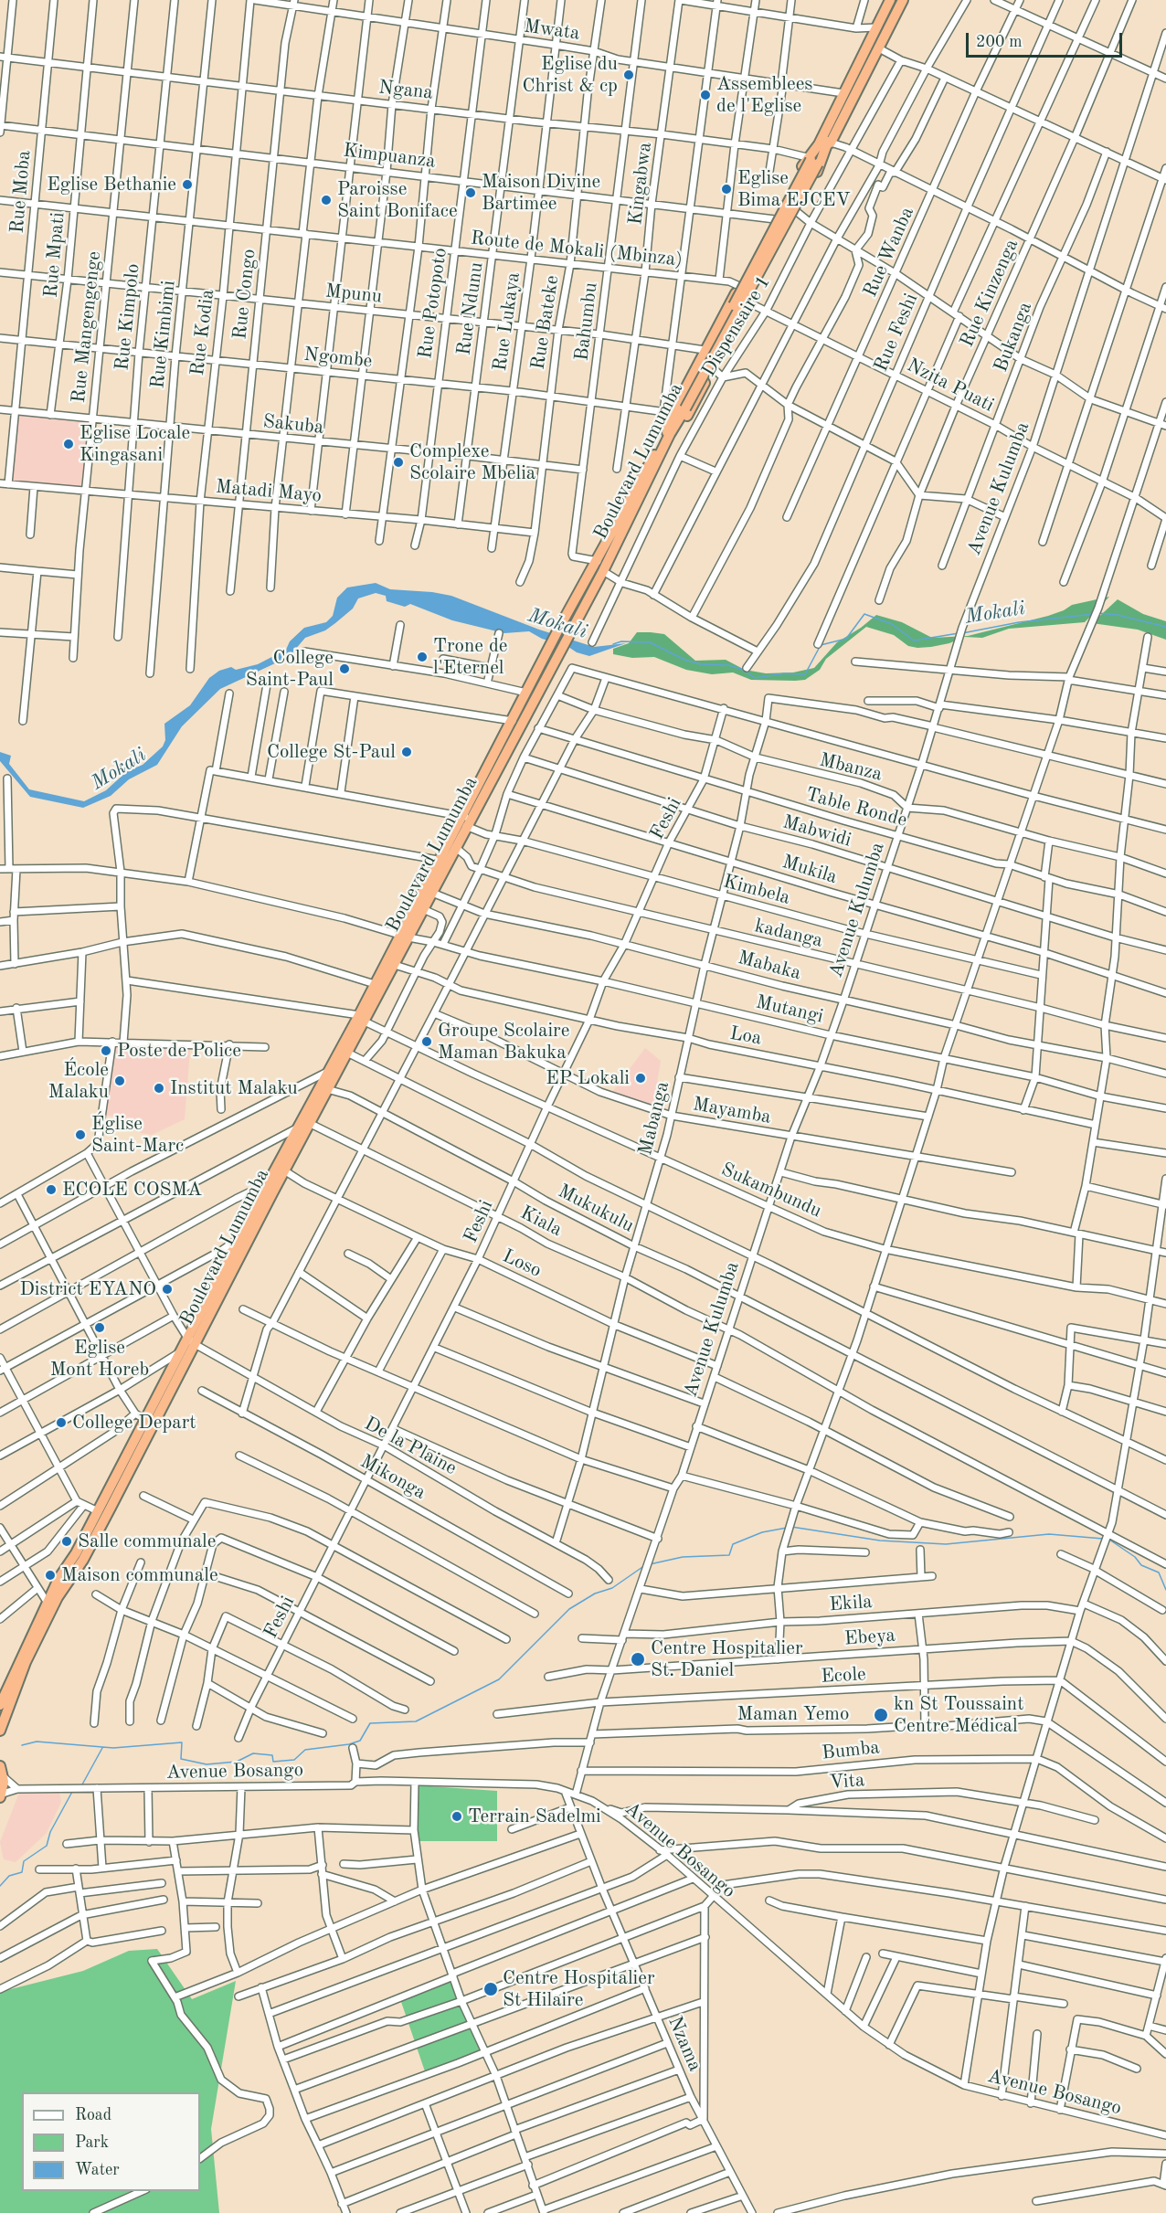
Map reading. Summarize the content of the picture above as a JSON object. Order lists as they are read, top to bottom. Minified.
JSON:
{"streets":{"highway":["Boulevard Lumumba"],"street":["Mwata","Ngana","Kimpuanza","Kingabwa","Rue Moba","Route de Mokali (Mbinza)","Rue Wanba","Rue Mpati","Rue Kinzenga","Rue Congo","Mpunu","Rue Potopoto","Rue Ndunu","Rue Kimpolo","Rue Lukaya","Bahumbu","Rue Bateke","Dispensaire 1","Rue Mangengenge","Rue Kodia","Rue Feshi","Rue Kimbimi","Bukanga","Ngombe","Nzita Puati","Sakuba","Avenue Kulumba","Matadi Mayo","Mbanza","Table Ronde","Feshi","Mabwidi","Mukila","Kimbela","kadanga","Mabaka","Mutangi","Loa","Mayamba","Mabanga","Sukambundu","Mukukulu","Kiala","Loso","De la Plaine","Mikonga","Ekila","Ebeya","Ecole","Maman Yemo","Bumba","Avenue Bosango","Vita","Nzama"]},"crossings":[["Mwata","Kingabwa"],["Mwata","Rue Congo"],["Mwata","Rue Potopoto"],["Mwata","Rue Ndunu"],["Mwata","Rue Lukaya"],["Mwata","Bahumbu"],["Mwata","Rue Bateke"],["Mwata","Boulevard Lumumba"],["Ngana","Kingabwa"],["Ngana","Rue Moba"],["Ngana","Rue Mpati"],["Ngana","Rue Congo"],["Ngana","Rue Potopoto"],["Ngana","Rue Ndunu"],["Ngana","Rue Kimpolo"],["Ngana","Rue Lukaya"],["Ngana","Bahumbu"],["Ngana","Rue Bateke"],["Ngana","Rue Mangengenge"],["Ngana","Rue Kodia"],["Ngana","Rue Kimbimi"],["Ngana","Boulevard Lumumba"],["Kimpuanza","Kingabwa"],["Kimpuanza","Rue Moba"],["Kimpuanza","Rue Mpati"],["Kimpuanza","Rue Congo"],["Kimpuanza","Rue Potopoto"],["Kimpuanza","Rue Ndunu"],["Kimpuanza","Rue Kimpolo"],["Kimpuanza","Rue Lukaya"],["Kimpuanza","Bahumbu"],["Kimpuanza","Rue Bateke"],["Kimpuanza","Rue Mangengenge"],["Kimpuanza","Rue Kodia"],["Kimpuanza","Rue Kimbimi"],["Kingabwa","Route de Mokali (Mbinza)"],["Kingabwa","Mpunu"],["Kingabwa","Ngombe"],["Rue Moba","Route de Mokali (Mbinza)"],["Rue Moba","Mpunu"],["Rue Moba","Ngombe"],["Rue Moba","Sakuba"],["Rue Moba","Matadi Mayo"],["Route de Mokali (Mbinza)","Rue Mpati"],["Route de Mokali (Mbinza)","Rue Congo"],["Route de Mokali (Mbinza)","Rue Potopoto"],["Route de Mokali (Mbinza)","Rue Ndunu"],["Route de Mokali (Mbinza)","Rue Kimpolo"],["Route de Mokali (Mbinza)","Rue Lukaya"],["Route de Mokali (Mbinza)","Bahumbu"],["Route de Mokali (Mbinza)","Rue Bateke"],["Route de Mokali (Mbinza)","Rue Mangengenge"],["Route de Mokali (Mbinza)","Rue Kodia"],["Route de Mokali (Mbinza)","Rue Kimbimi"],["Rue Wanba","Nzita Puati"],["Rue Mpati","Mpunu"],["Rue Mpati","Ngombe"],["Rue Mpati","Sakuba"],["Rue Kinzenga","Nzita Puati"],["Rue Congo","Mpunu"],["Rue Congo","Ngombe"],["Rue Congo","Sakuba"],["Rue Congo","Matadi Mayo"],["Mpunu","Rue Potopoto"],["Mpunu","Rue Ndunu"],["Mpunu","Rue Kimpolo"],["Mpunu","Rue Lukaya"],["Mpunu","Bahumbu"],["Mpunu","Rue Bateke"],["Mpunu","Rue Mangengenge"],["Mpunu","Rue Kodia"],["Mpunu","Rue Kimbimi"],["Rue Potopoto","Ngombe"],["Rue Potopoto","Sakuba"],["Rue Potopoto","Matadi Mayo"],["Rue Ndunu","Ngombe"],["Rue Ndunu","Sakuba"],["Rue Ndunu","Matadi Mayo"],["Rue Kimpolo","Ngombe"],["Rue Kimpolo","Sakuba"],["Rue Kimpolo","Matadi Mayo"],["Rue Lukaya","Ngombe"],["Rue Lukaya","Sakuba"],["Rue Lukaya","Matadi Mayo"],["Bahumbu","Ngombe"],["Bahumbu","Sakuba"],["Bahumbu","Boulevard Lumumba"],["Rue Bateke","Ngombe"],["Rue Bateke","Sakuba"],["Rue Bateke","Matadi Mayo"],["Dispensaire 1","Nzita Puati"],["Rue Mangengenge","Ngombe"],["Rue Mangengenge","Sakuba"],["Rue Mangengenge","Matadi Mayo"],["Rue Kodia","Ngombe"],["Rue Kodia","Sakuba"],["Rue Kodia","Matadi Mayo"],["Rue Feshi","Nzita Puati"],["Rue Kimbimi","Ngombe"],["Rue Kimbimi","Sakuba"],["Rue Kimbimi","Matadi Mayo"],["Bukanga","Nzita Puati"],["Nzita Puati","Avenue Kulumba"],["Boulevard Lumumba","Kimbela"],["Boulevard Lumumba","kadanga"],["Boulevard Lumumba","Mabaka"],["Boulevard Lumumba","Mutangi"],["Boulevard Lumumba","Loa"],["Boulevard Lumumba","Sukambundu"],["Boulevard Lumumba","Mukukulu"],["Boulevard Lumumba","Kiala"],["Boulevard Lumumba","Loso"],["Boulevard Lumumba","De la Plaine"],["Avenue Kulumba","Mbanza"],["Avenue Kulumba","Table Ronde"],["Avenue Kulumba","Mabwidi"],["Avenue Kulumba","Mukila"],["Avenue Kulumba","Kimbela"],["Avenue Kulumba","kadanga"],["Avenue Kulumba","Mabaka"],["Avenue Kulumba","Mutangi"],["Avenue Kulumba","Loa"],["Avenue Kulumba","Mayamba"],["Avenue Kulumba","Mabanga"],["Avenue Kulumba","Sukambundu"],["Avenue Kulumba","Mukukulu"],["Avenue Kulumba","Kiala"],["Avenue Kulumba","Loso"],["Avenue Kulumba","Ekila"],["Avenue Kulumba","Ebeya"],["Avenue Kulumba","Ecole"],["Avenue Kulumba","Maman Yemo"],["Avenue Kulumba","Bumba"],["Avenue Kulumba","Avenue Bosango"],["Mbanza","Feshi"],["Mbanza","Mabanga"],["Table Ronde","Feshi"],["Table Ronde","Mabanga"],["Feshi","Mabwidi"],["Feshi","Mukila"],["Feshi","Kimbela"],["Feshi","kadanga"],["Feshi","Mabaka"],["Feshi","Mutangi"],["Feshi","Loa"],["Feshi","Mayamba"],["Feshi","Sukambundu"],["Feshi","Mukukulu"],["Feshi","Kiala"],["Feshi","Loso"],["Feshi","De la Plaine"],["Feshi","Mikonga"],["Mabwidi","Mabanga"],["Mukila","Mabanga"],["Kimbela","Mabanga"],["kadanga","Mabanga"],["Mabaka","Mabanga"],["Mutangi","Mabanga"],["Loa","Mabanga"],["Mayamba","Mabanga"],["Mabanga","Sukambundu"],["Mabanga","Mukukulu"],["Mabanga","Kiala"],["Mabanga","Loso"],["Mabanga","De la Plaine"],["Avenue Bosango","Vita"],["Avenue Bosango","Nzama"]],"water":["Mokali"],"places":["Eglise du Christ & cp","Assemblees de l'Eglise","Eglise Bethanie","Eglise Bima EJCEV","Maison Divine Bartimee","Paroisse Saint Boniface","Eglise Locale Kingasani","Complexe Scolaire Mbelia","Trone de l'Eternel","College Saint-Paul","College St-Paul","Groupe Scolaire Maman Bakuka","Poste de Police","EP Lokali","École Malaku","Institut Malaku","Église Saint-Marc","ECOLE COSMA","District EYANO","Eglise Mont Horeb","College Depart","Salle communale","Maison communale","Centre Hospitalier St. Daniel","kn St Toussaint Centre Médical","Terrain Sadelmi","Centre Hospitalier St Hilaire"],"legend":["Road","Park","Water"],"scale_bar":"200 m"}
